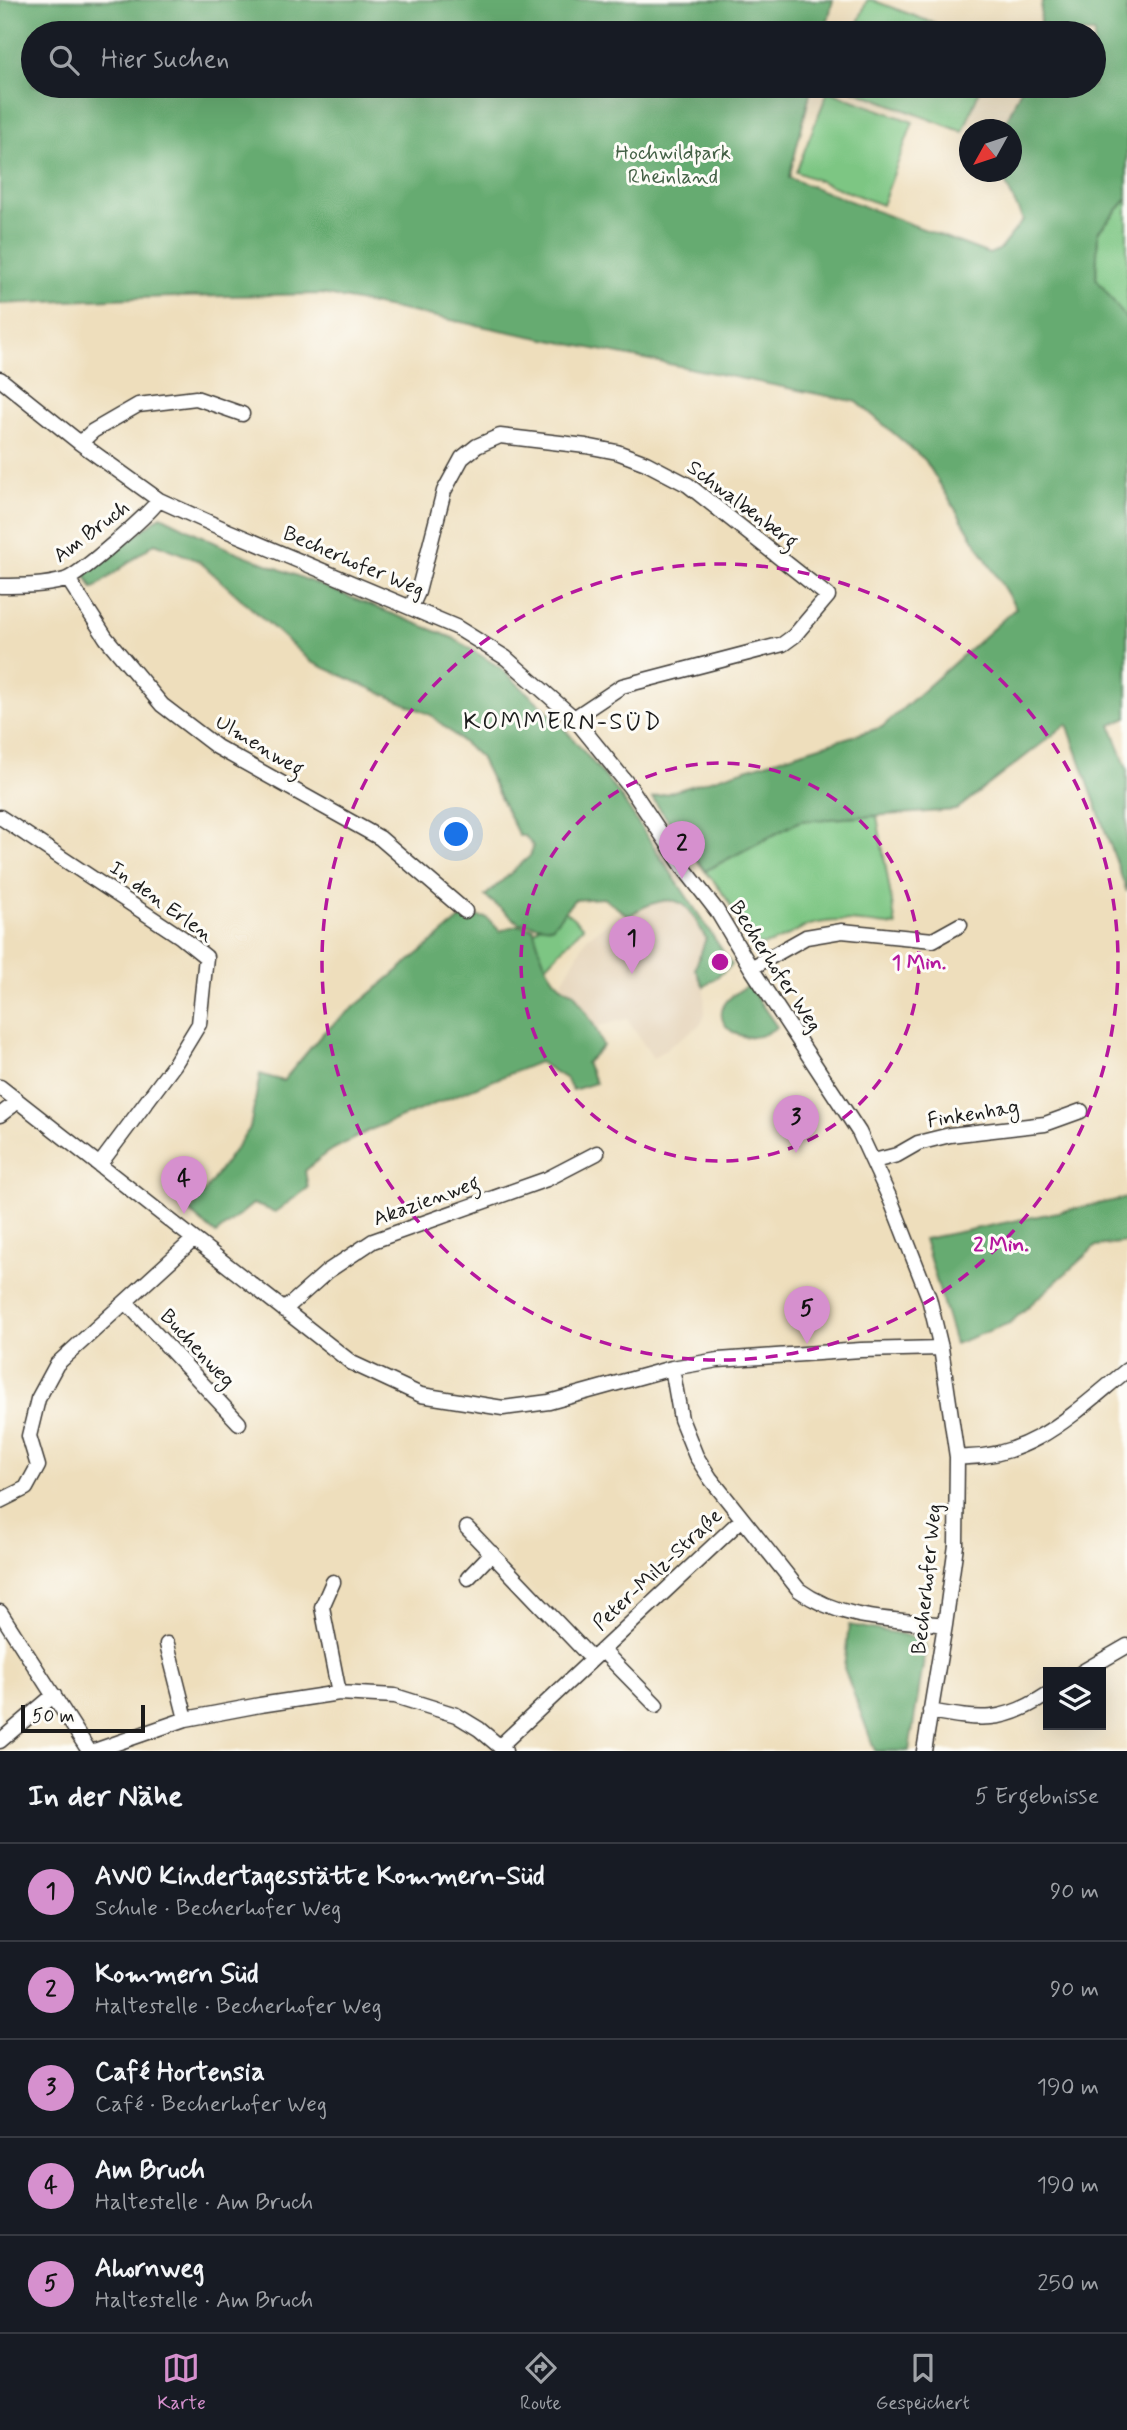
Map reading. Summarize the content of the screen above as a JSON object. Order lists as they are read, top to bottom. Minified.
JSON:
{"streets":{"street":["Schwalbenberg","Am Bruch","Becherhofer Weg","Ulmenweg","In den Erlen","Finkenhag","Akazienweg","Buchenweg","Peter-Milz-Straße"]},"crossings":[["Schwalbenberg","Becherhofer Weg"],["Am Bruch","Becherhofer Weg"],["Am Bruch","Ulmenweg"],["Becherhofer Weg","Finkenhag"]],"districts":["KOMMERN-SÜD"],"parks":["Hochwildpark Rheinland"],"scale_bar":"50 m","north":"bottom left","page":{"search":"Hier suchen","pins":["2","1","3","4","5"],"scale":"50 m","heading":["In der Nähe","5 Ergebnisse"],"list":[{"mark":"1","name":"AWO Kindertagesstätte Kommern-Süd","note":"Schule · Becherhofer Weg","value":"90 m"},{"mark":"2","name":"Kommern Süd","note":"Haltestelle · Becherhofer Weg","value":"90 m"},{"mark":"3","name":"Café Hortensia","note":"Café · Becherhofer Weg","value":"190 m"},{"mark":"4","name":"Am Bruch","note":"Haltestelle · Am Bruch","value":"190 m"},{"mark":"5","name":"Ahornweg","note":"Haltestelle · Am Bruch","value":"250 m"}],"nav":["Karte","Route","Gespeichert"]},"rings":["1 Min.","2 Min."]}
